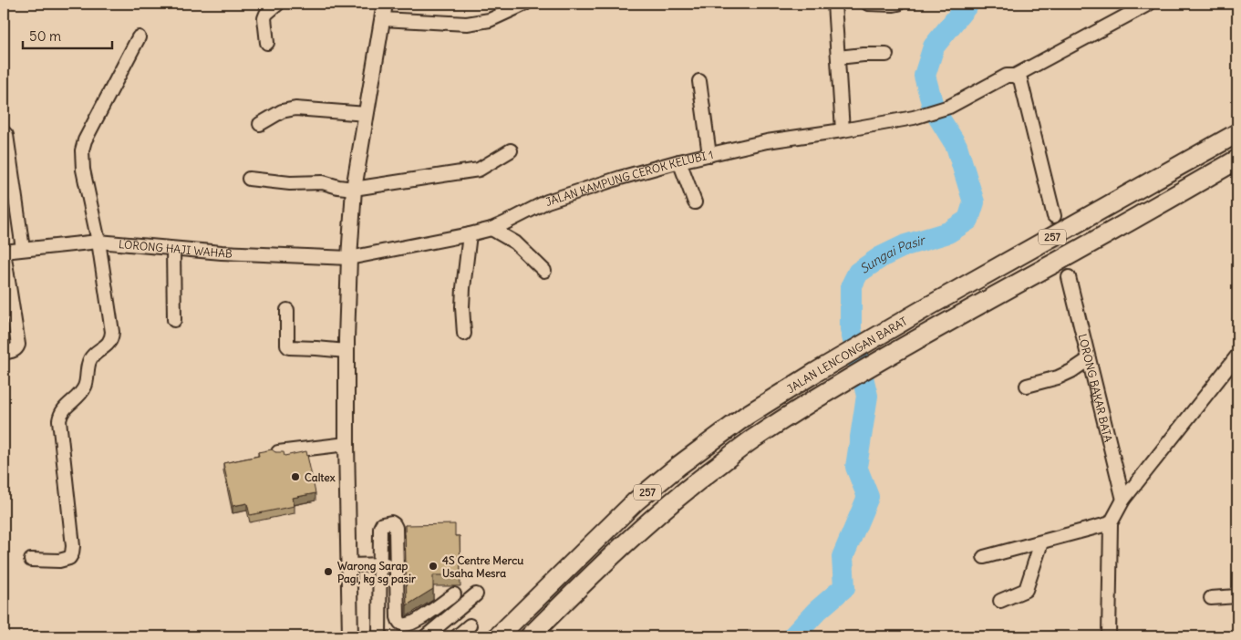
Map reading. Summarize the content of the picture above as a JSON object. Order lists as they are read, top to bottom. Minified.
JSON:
{"streets":{"highway":["257","JALAN LENCONGAN BARAT"],"street":["JALAN KAMPUNG CEROK KELUBI 1","LORONG HAJI WAHAB","LORONG BAKAR BATA"]},"crossings":[["JALAN KAMPUNG CEROK KELUBI 1","LORONG HAJI WAHAB"]],"water":["Sungai Pasir"],"places":["Caltex","4S Centre Mercu Usaha Mesra","Warong Sarap Pagi, kg sg pasir"],"scale_bar":"50 m"}
